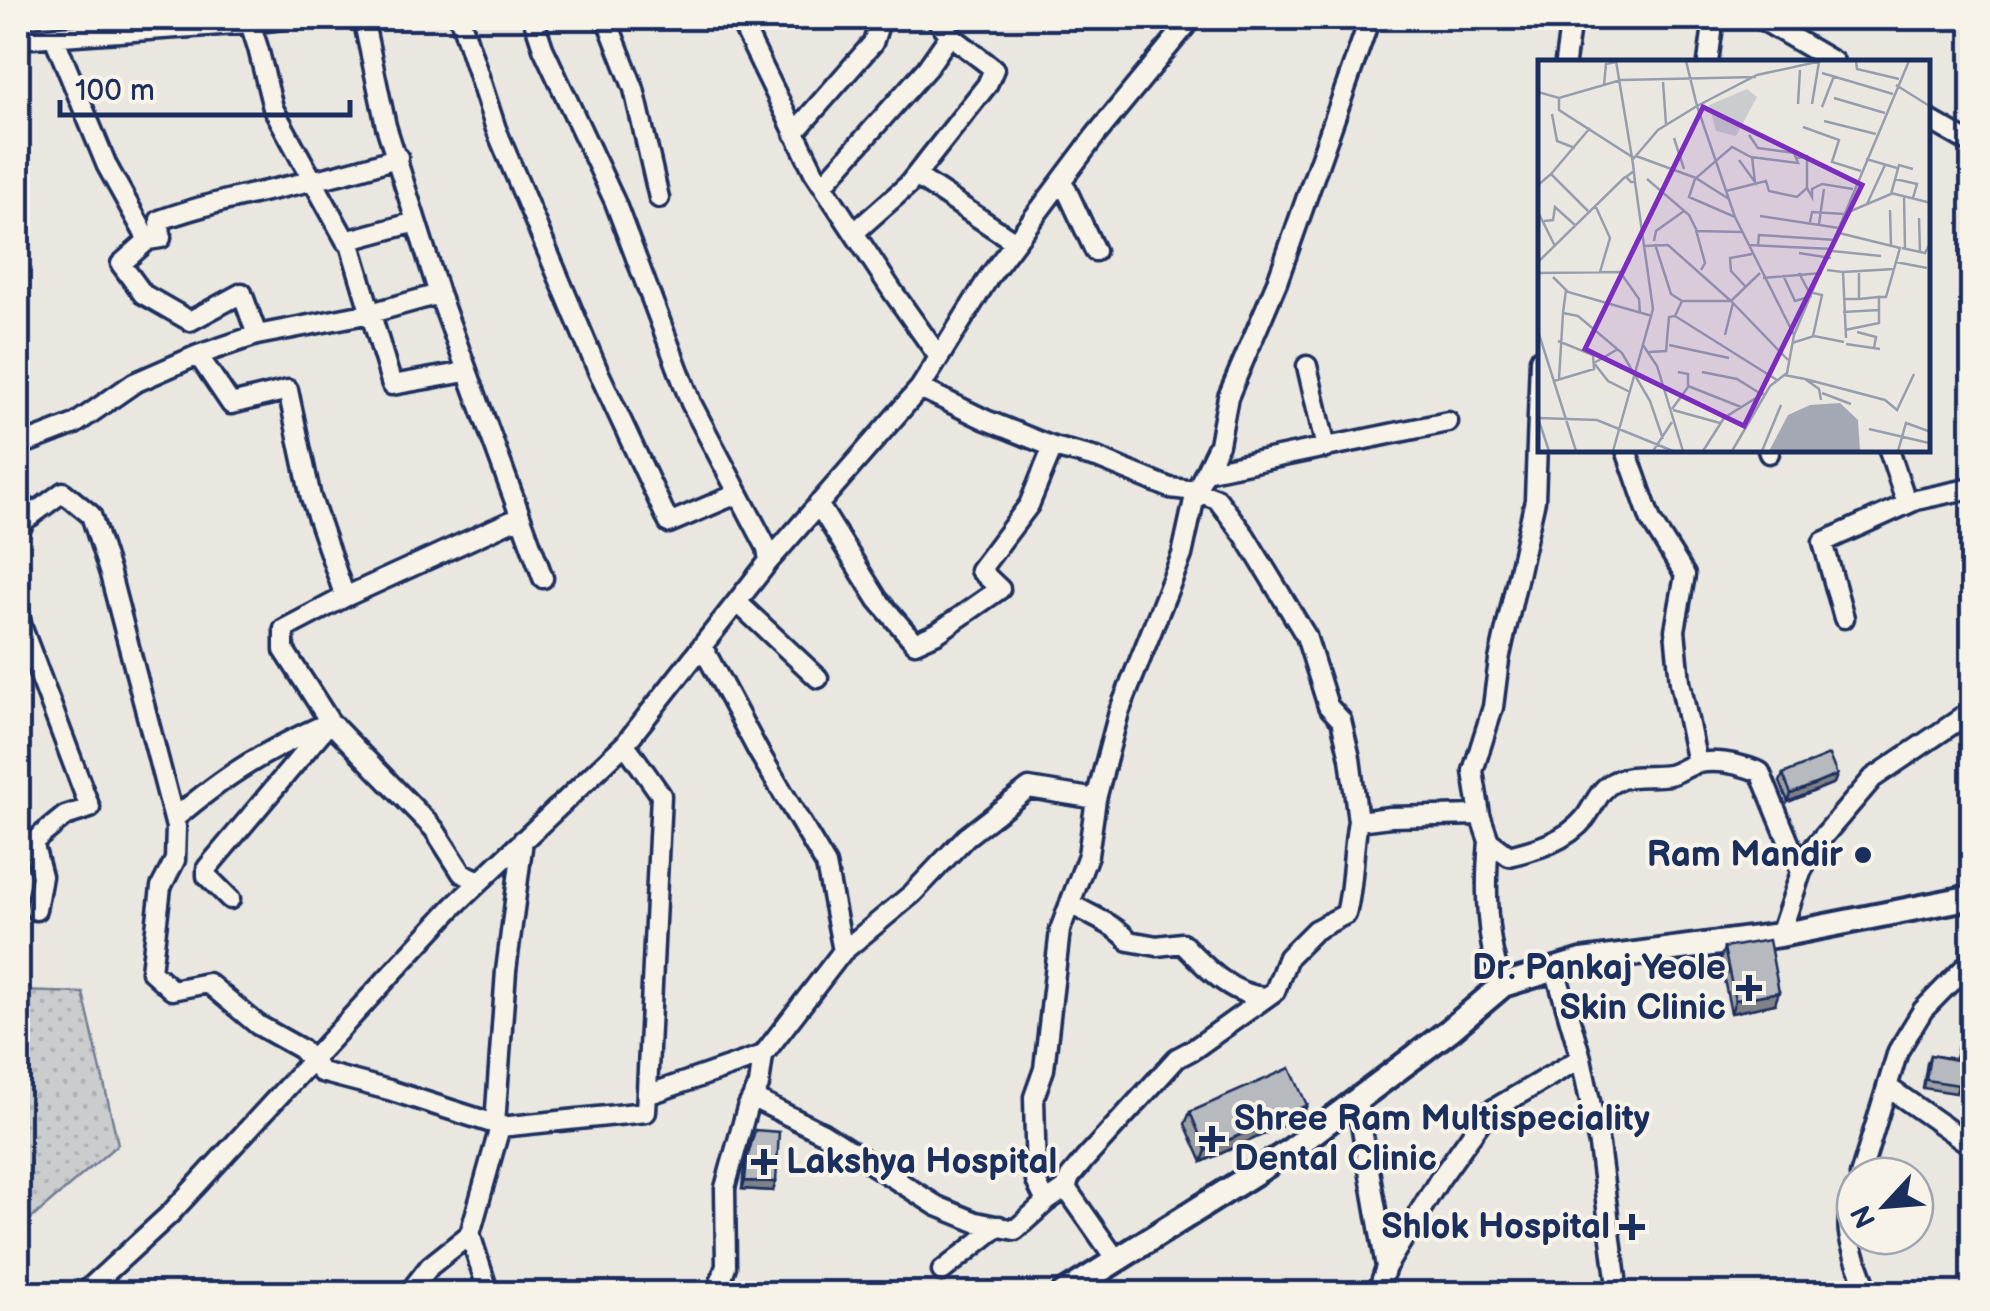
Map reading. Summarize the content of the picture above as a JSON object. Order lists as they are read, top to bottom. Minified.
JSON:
{"places":{"other":["Ram Mandir"],"health":["Dr. Pankaj Yeole Skin Clinic","Shree Ram Multispeciality Dental Clinic","Lakshya Hospital","Shlok Hospital"]},"scale_bar":"100 m","north":"bottom left"}
